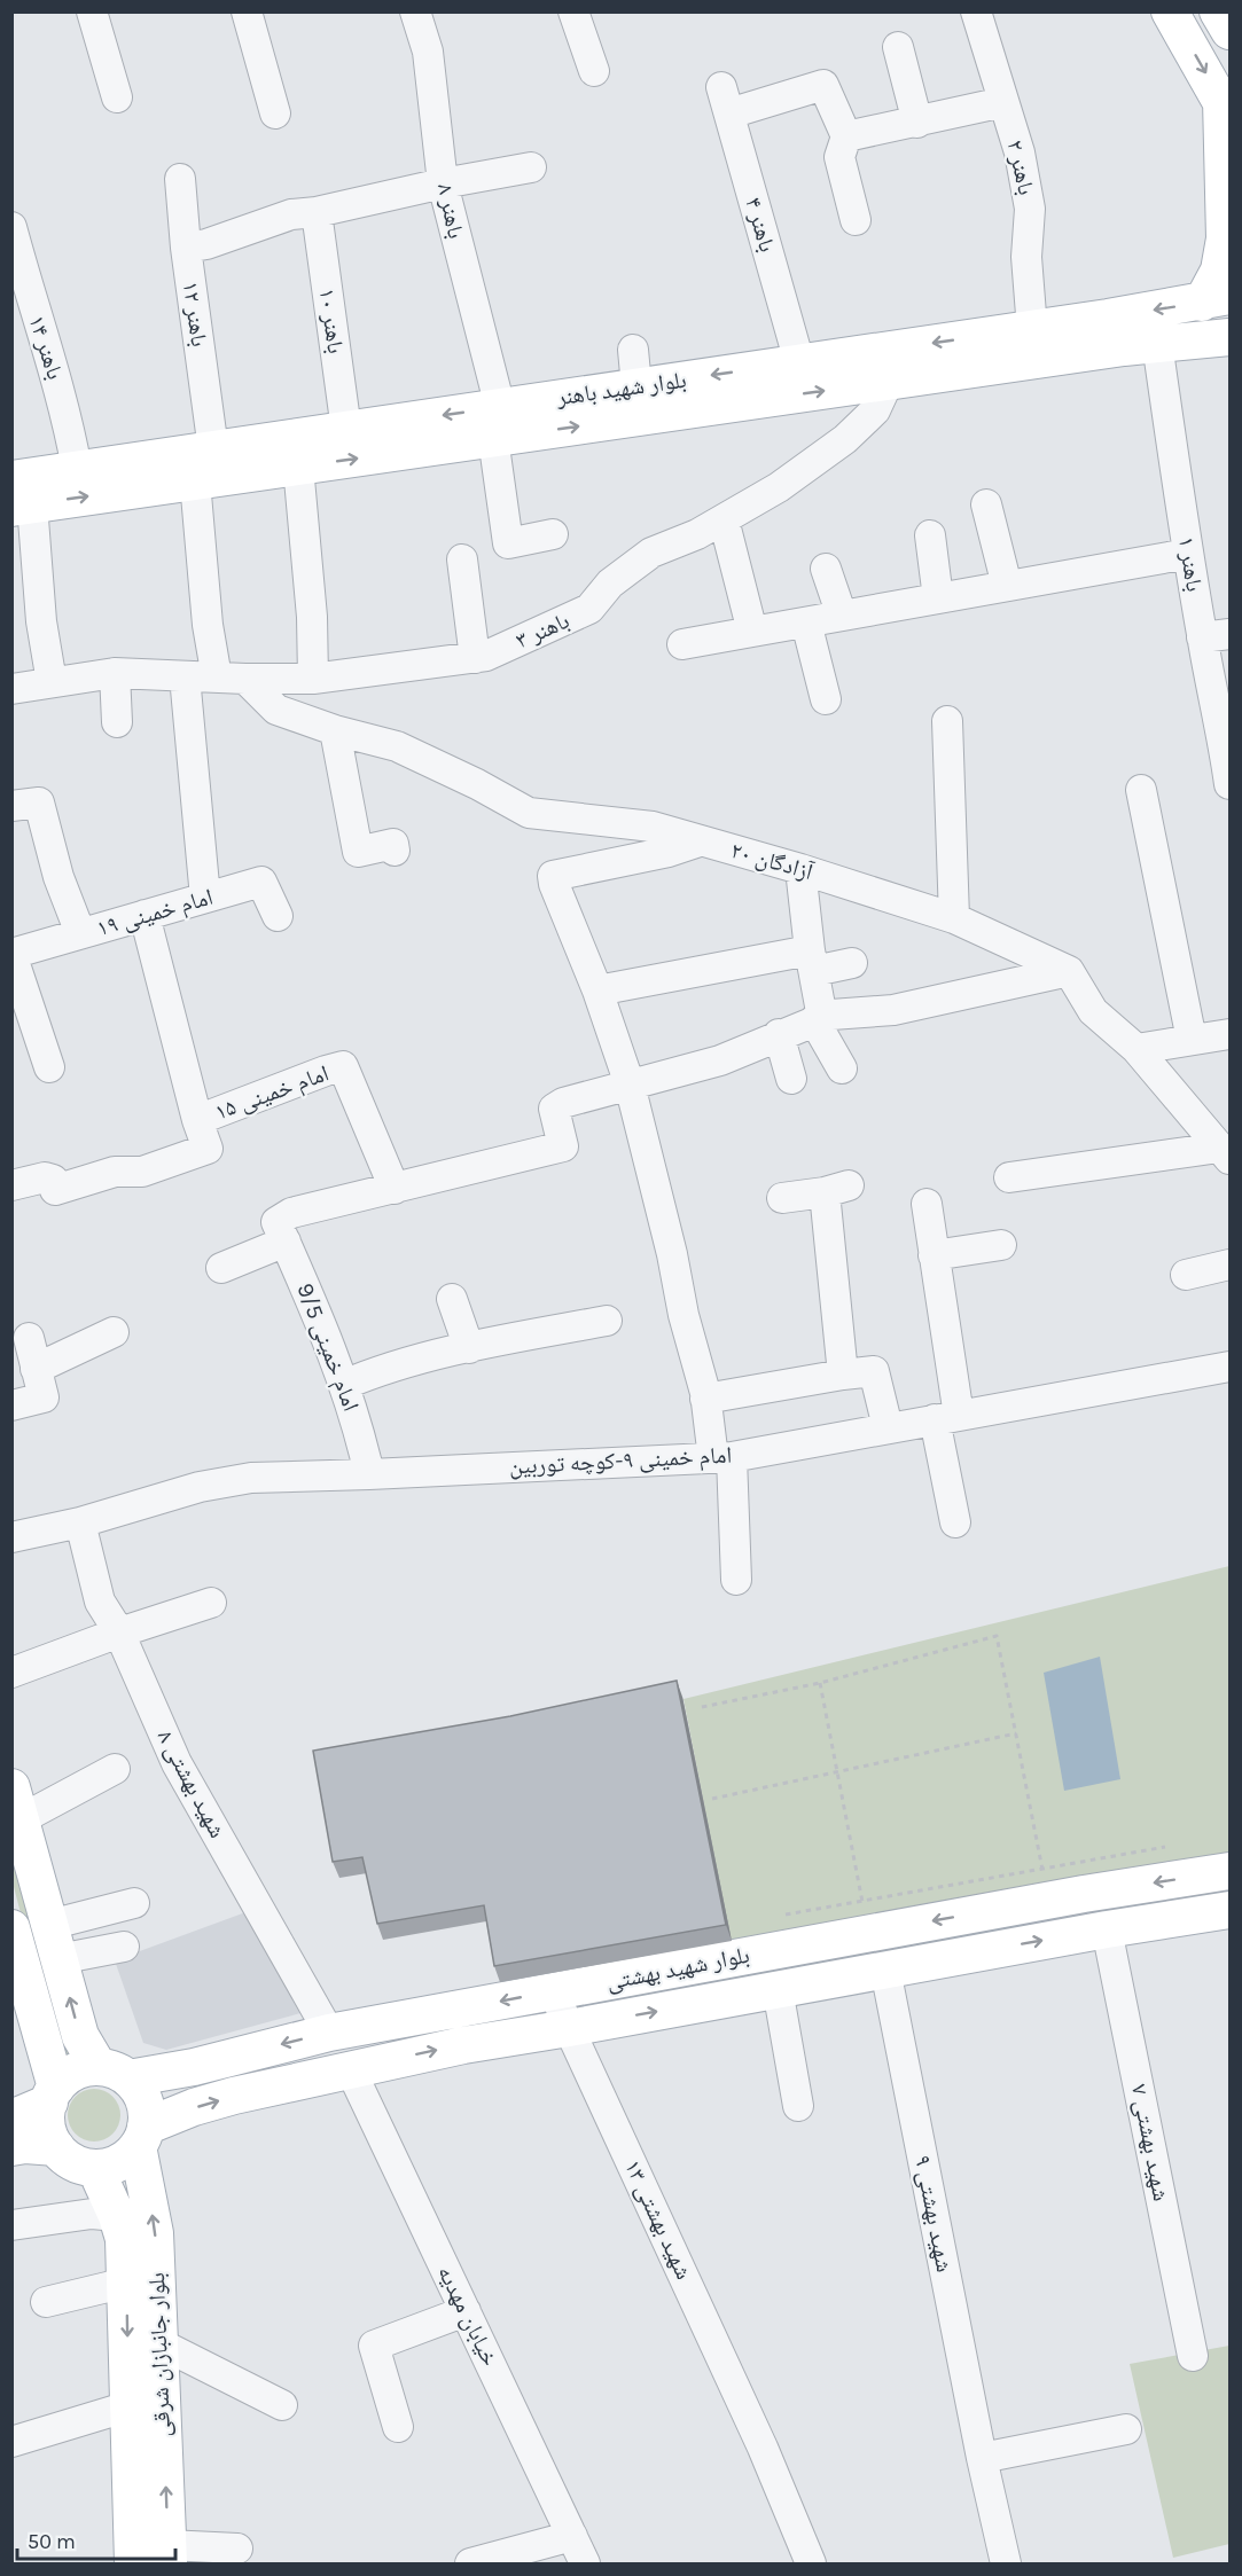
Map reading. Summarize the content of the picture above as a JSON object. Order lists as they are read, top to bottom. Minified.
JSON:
{"streets":{"main road":["بلوار شهید باهنر","بلوار شهید بهشتی","بلوار جانبازان شرقی"],"street":["باهنر ۲","باهنر ۸","باهنر ۴","باهنر ۱۲","باهنر ۱۰","باهنر ۱۴","باهنر ۱","باهنر ۳","آزادگان ۲۰","امام خمینی ۱۹","امام خمینی ۱۵","امام خمینی 9/5","امام خمینی ۹-کوچه توربین","شهید بهشتی ۸","شهید بهشتی ۷","شهید بهشتی ۹","شهید بهشتی ۱۳","خیابان مهدیه"]},"crossings":[["باهنر ۲","بلوار شهید باهنر"],["باهنر ۸","بلوار شهید باهنر"],["باهنر ۴","بلوار شهید باهنر"],["باهنر ۱۲","بلوار شهید باهنر"],["باهنر ۱۰","بلوار شهید باهنر"],["باهنر ۱۴","بلوار شهید باهنر"],["بلوار شهید باهنر","باهنر ۱"],["بلوار شهید باهنر","باهنر ۳"],["باهنر ۳","آزادگان ۲۰"],["امام خمینی 9/5","امام خمینی ۹-کوچه توربین"],["امام خمینی ۹-کوچه توربین","شهید بهشتی ۸"],["شهید بهشتی ۸","بلوار شهید بهشتی"],["بلوار شهید بهشتی","شهید بهشتی ۷"],["بلوار شهید بهشتی","شهید بهشتی ۹"],["بلوار شهید بهشتی","شهید بهشتی ۱۳"],["بلوار شهید بهشتی","خیابان مهدیه"],["بلوار شهید بهشتی","بلوار جانبازان شرقی"]],"scale_bar":"50 m"}
